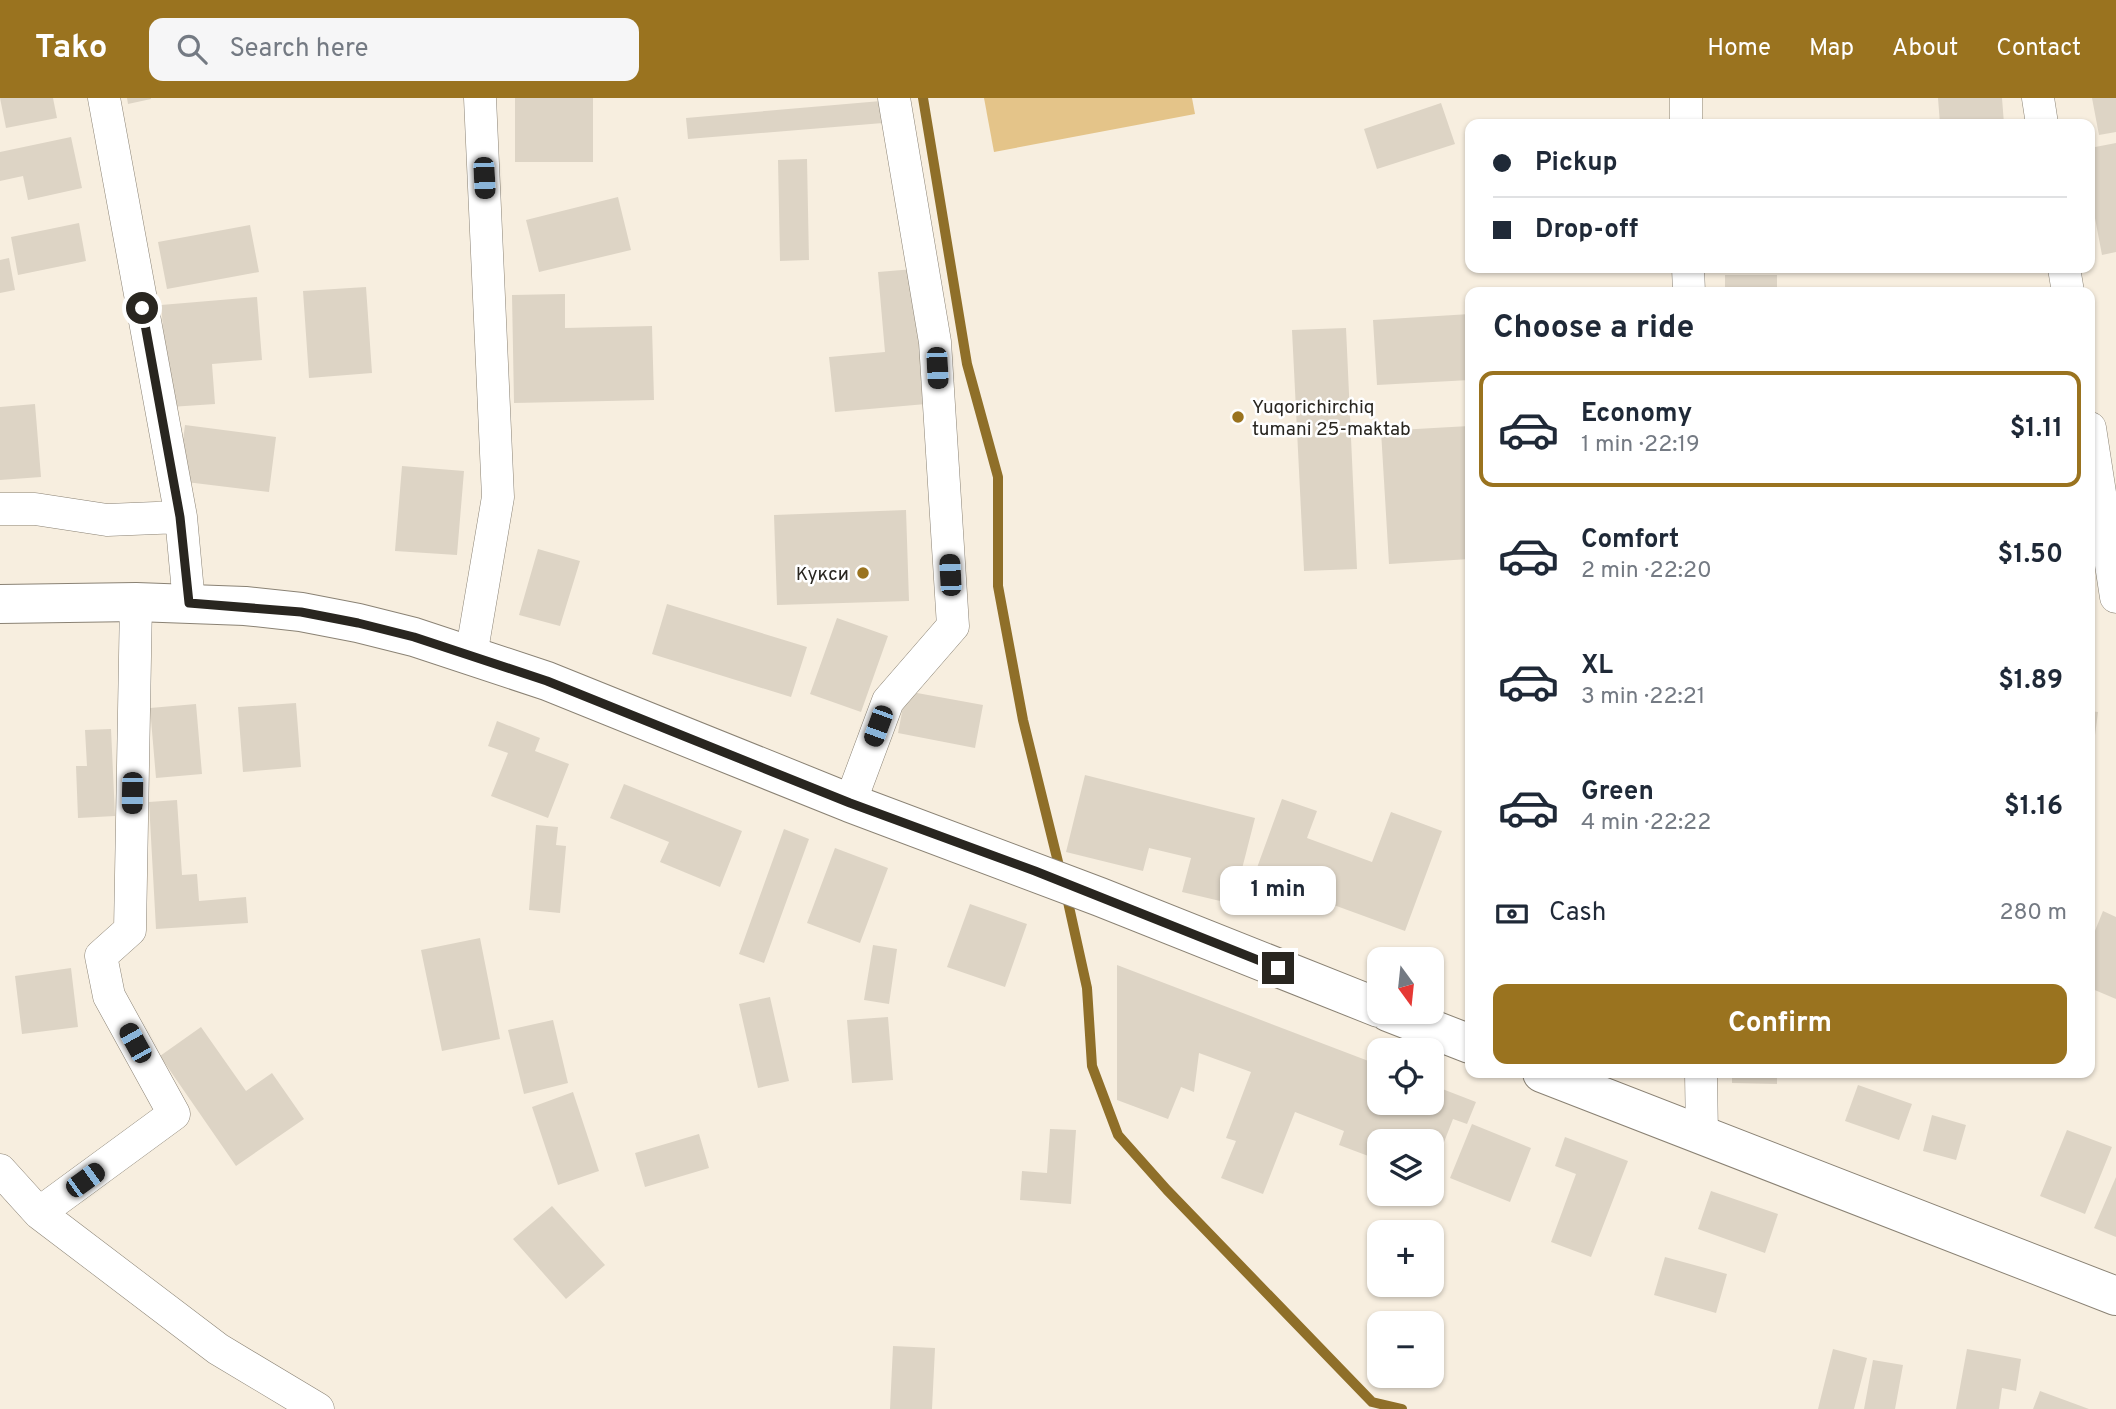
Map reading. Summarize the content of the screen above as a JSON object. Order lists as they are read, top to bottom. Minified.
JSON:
{"places":["Yuqorichirchiq tumani 25-maktab","Кукси"],"north":"bottom","page":{"header":"Tako","search":"Search here","nav":["Home","Map","About","Contact"],"banner":["Pickup","Drop-off"],"heading":"Choose a ride","list":[{"name":"Economy","note":"1 min · 22:19","value":"$1.11"},{"name":"Comfort","note":"2 min · 22:20","value":"$1.50"},{"name":"XL","note":"3 min · 22:21","value":"$1.89"},{"name":"Green","note":"4 min · 22:22","value":"$1.16"}],"bubble":"1 min","pay":["Cash","280 m"],"map_buttons":["+","−"],"buttons":"Confirm"}}
